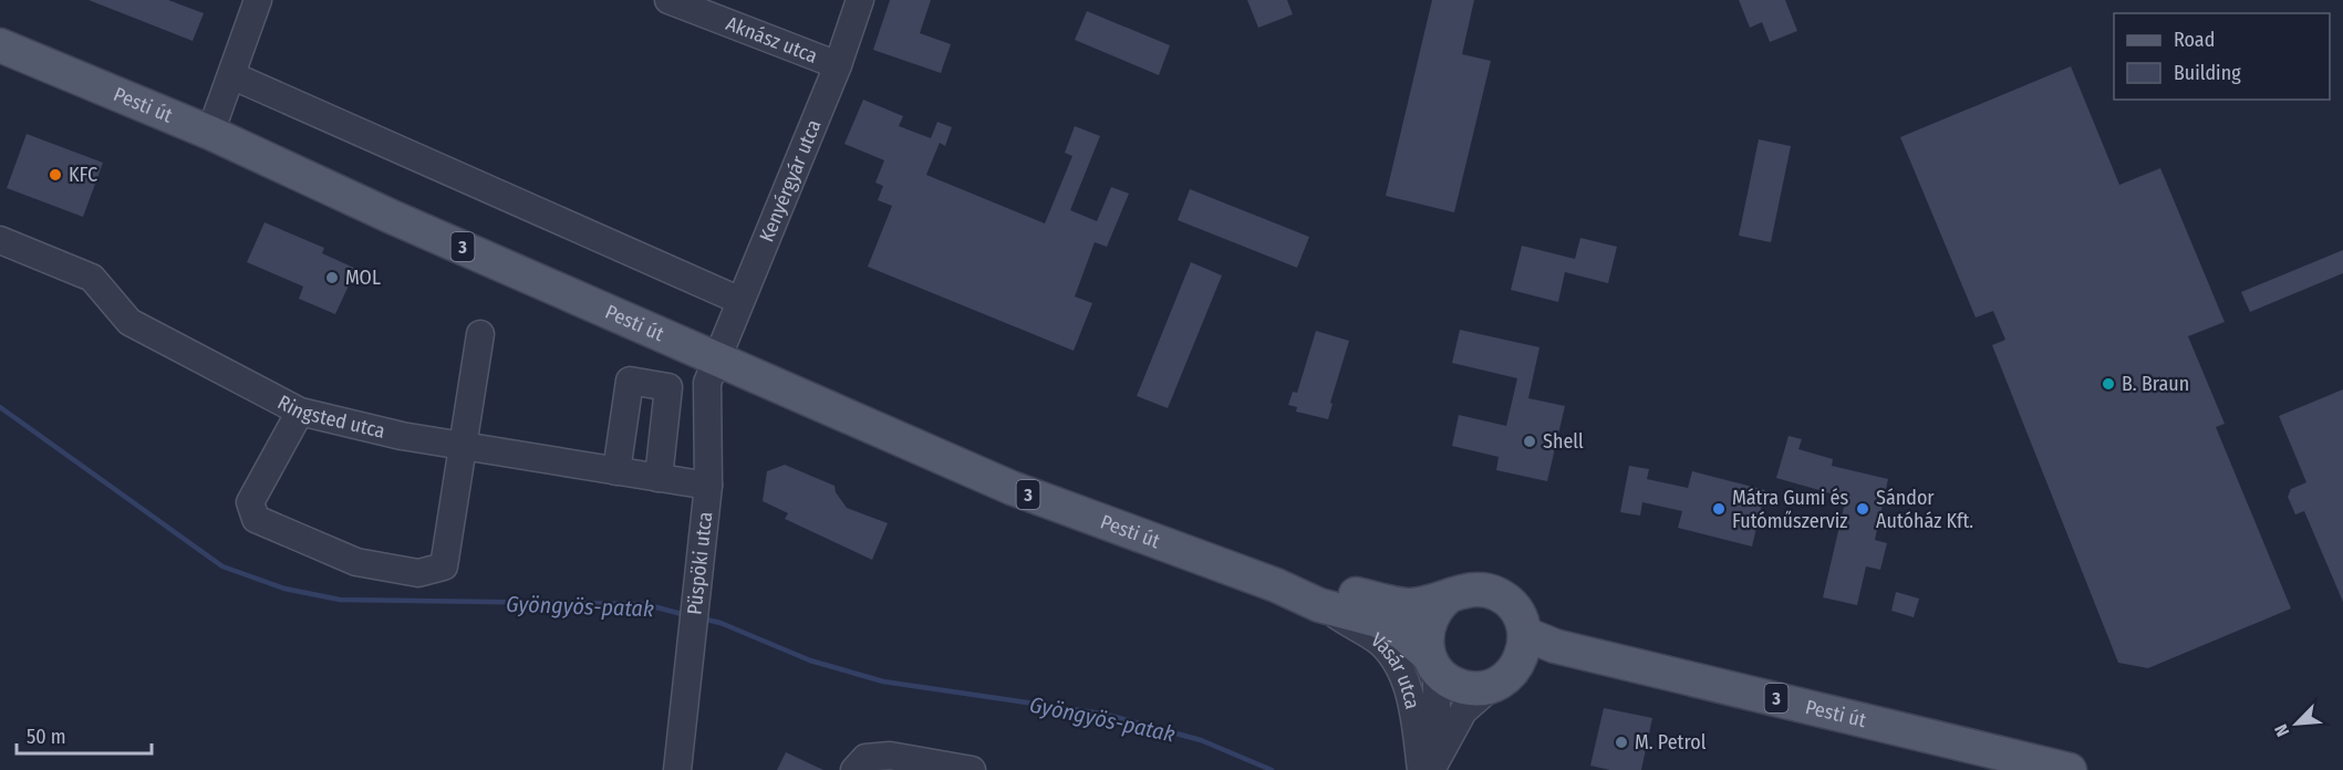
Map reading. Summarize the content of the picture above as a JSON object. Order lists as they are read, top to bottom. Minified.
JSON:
{"streets":{"main road":["Pesti út","3"],"street":["Aknász utca","Kenyérgyár utca","Ringsted utca","Püspöki utca","Vásár utca"]},"crossings":[["Aknász utca","Kenyérgyár utca"],["Pesti út","Kenyérgyár utca"],["Pesti út","Püspöki utca"],["Pesti út","Vásár utca"],["Kenyérgyár utca","Püspöki utca"],["Ringsted utca","Püspöki utca"]],"water":["Gyöngyös-patak"],"places":["KFC","MOL","B. Braun","Shell","Mátra Gumi és Futóműszerviz","Sándor Autóház Kft.","M. Petrol"],"legend":["Road","Building"],"scale_bar":"50 m","north":"bottom left"}
